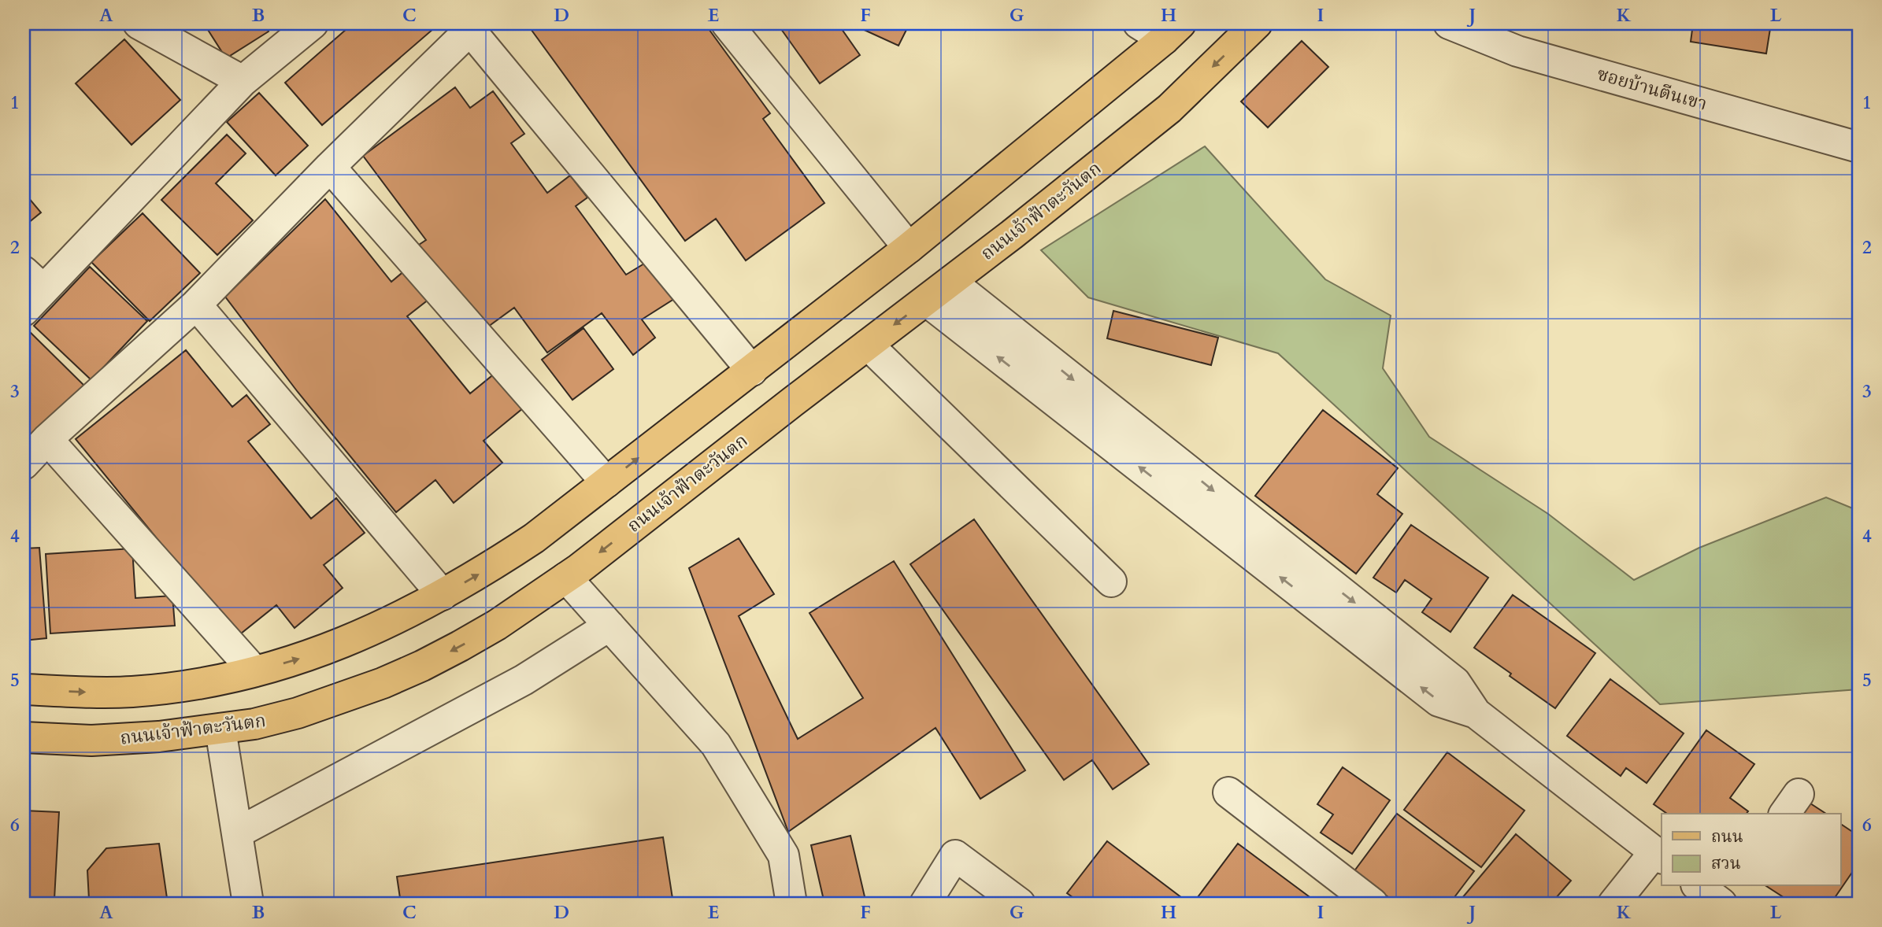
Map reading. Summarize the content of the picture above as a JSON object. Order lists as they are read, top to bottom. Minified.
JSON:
{"streets":{"main road":["ถนนเจ้าฟ้าตะวันตก"],"street":["ซอยบ้านตีนเขา"]},"legend":["ถนน","สวน"],"grid":{"columns":["A","B","C","D","E","F","G","H","I","J","K","L"],"rows":["1","2","3","4","5","6"]}}
